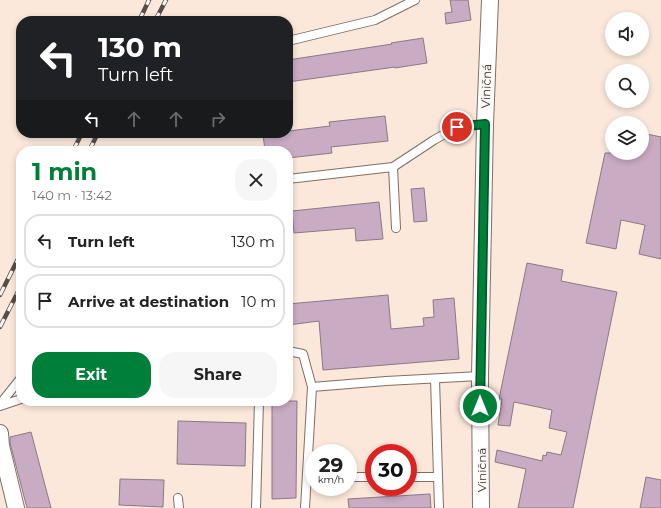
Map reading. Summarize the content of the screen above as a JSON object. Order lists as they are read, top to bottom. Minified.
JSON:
{"streets":{"street":["Viničná"]},"page":{"turn":["130 m","Turn left"],"heading":["1 min","140 m · 13:42"],"list":[{"name":"Turn left","value":"130 m"},{"name":"Arrive at destination","value":"10 m"}],"buttons":["Exit","Share"],"speed":"29 km/h","limit":"30"}}
